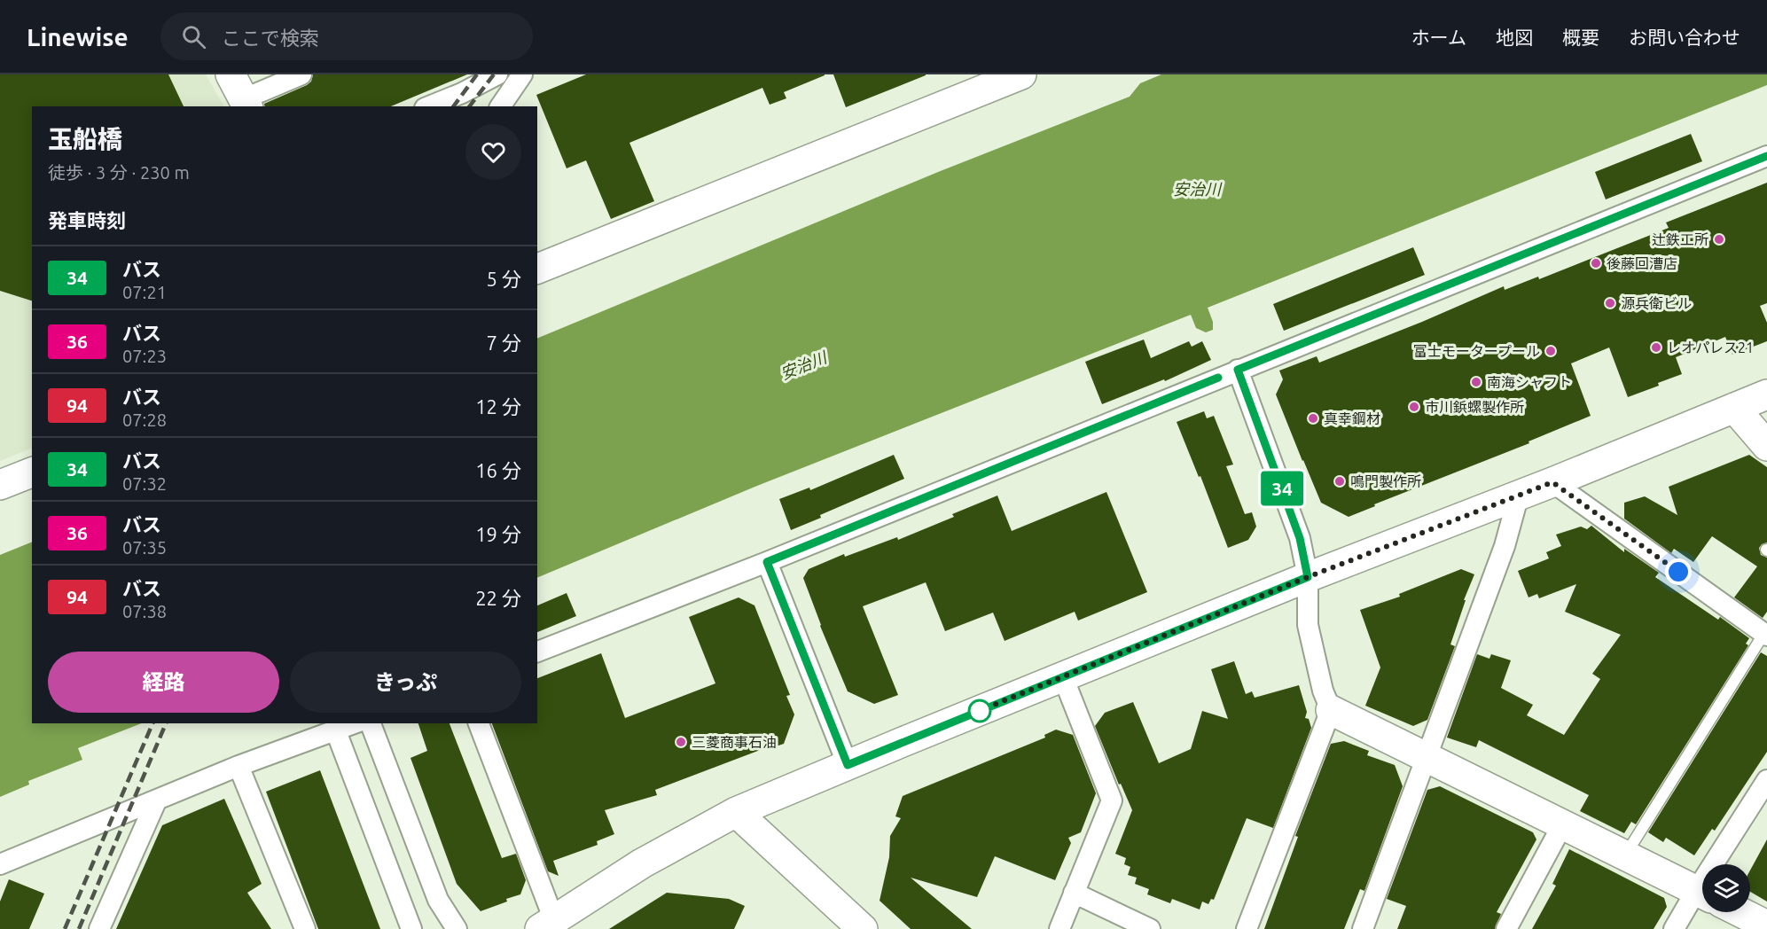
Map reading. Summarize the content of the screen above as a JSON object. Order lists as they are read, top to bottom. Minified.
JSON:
{"water":["安治川"],"places":["辻鉄工所","後藤回漕店","源兵衛ビル","レオパレス21","富士モータープール","南海シャフト","市川鋲螺製作所","真幸鋼材","鳴門製作所","三菱商事石油"],"lines":["bus line 34"],"page":{"header":"Linewise","search":"ここで検索","nav":["ホーム","地図","概要","お問い合わせ"],"on_map":"34","heading":[["玉船橋","徒歩 · 3 分 · 230 m"],"発車時刻"],"list":[{"mark":"34","name":"バス","note":"07:21","value":"5 分"},{"mark":"36","name":"バス","note":"07:23","value":"7 分"},{"mark":"94","name":"バス","note":"07:28","value":"12 分"},{"mark":"34","name":"バス","note":"07:32","value":"16 分"},{"mark":"36","name":"バス","note":"07:35","value":"19 分"},{"mark":"94","name":"バス","note":"07:38","value":"22 分"}],"buttons":["経路","きっぷ"]}}
